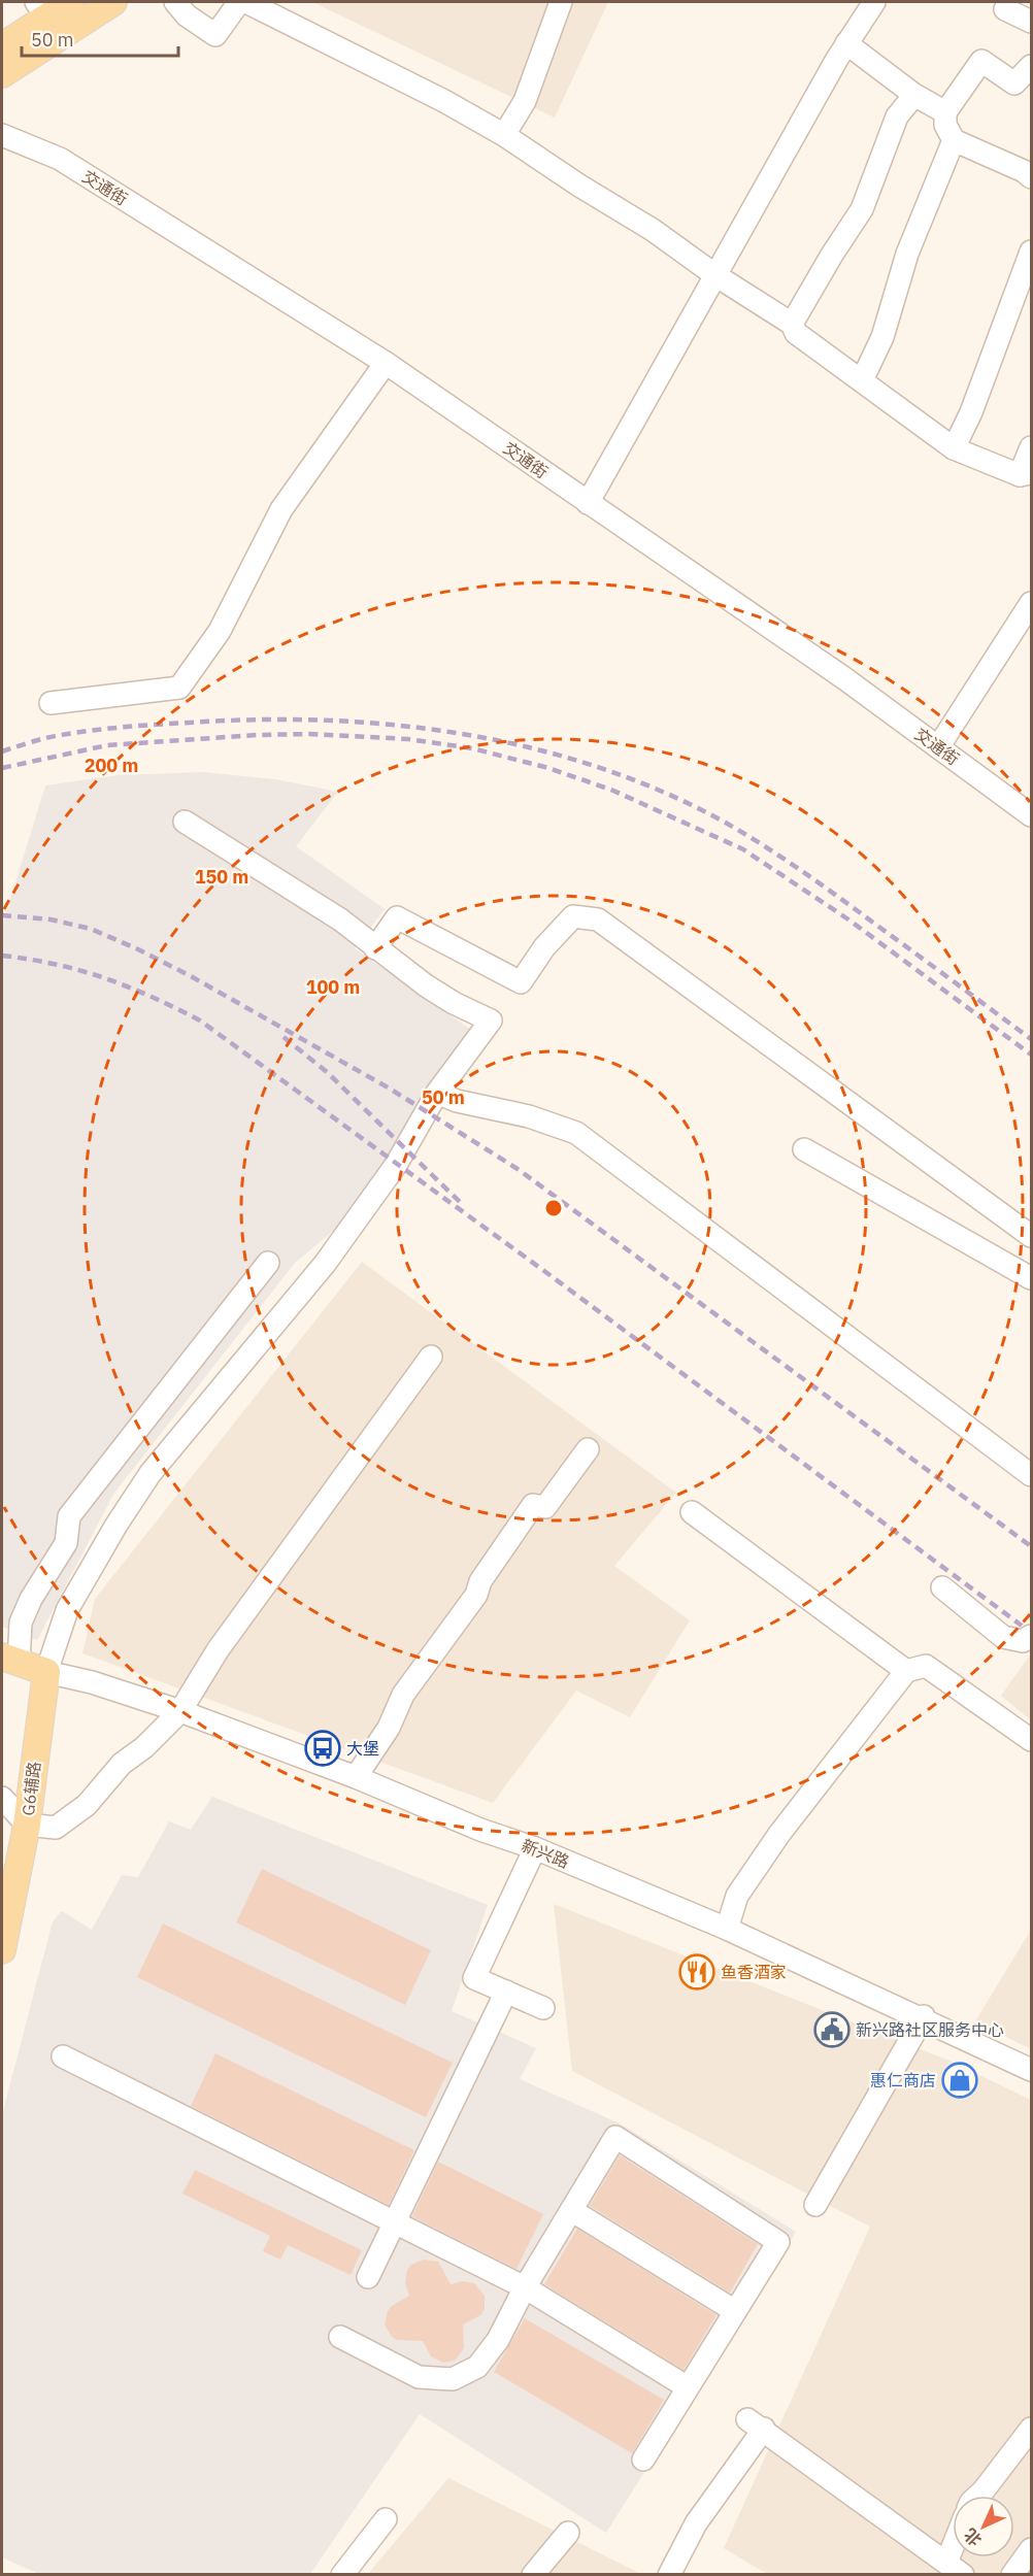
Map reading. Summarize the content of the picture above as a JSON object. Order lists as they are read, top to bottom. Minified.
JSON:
{"streets":{"main road":["G6辅路"],"street":["交通街","新兴路"]},"crossings":[["G6辅路","新兴路"]],"places":{"bus stop":["大堡"],"restaurant":["鱼香酒家"],"public building":["新兴路社区服务中心"],"shop":["惠仁商店"]},"scale_bar":"50 m","north":"bottom left","rings":["200 m","150 m","100 m","50 m"]}
